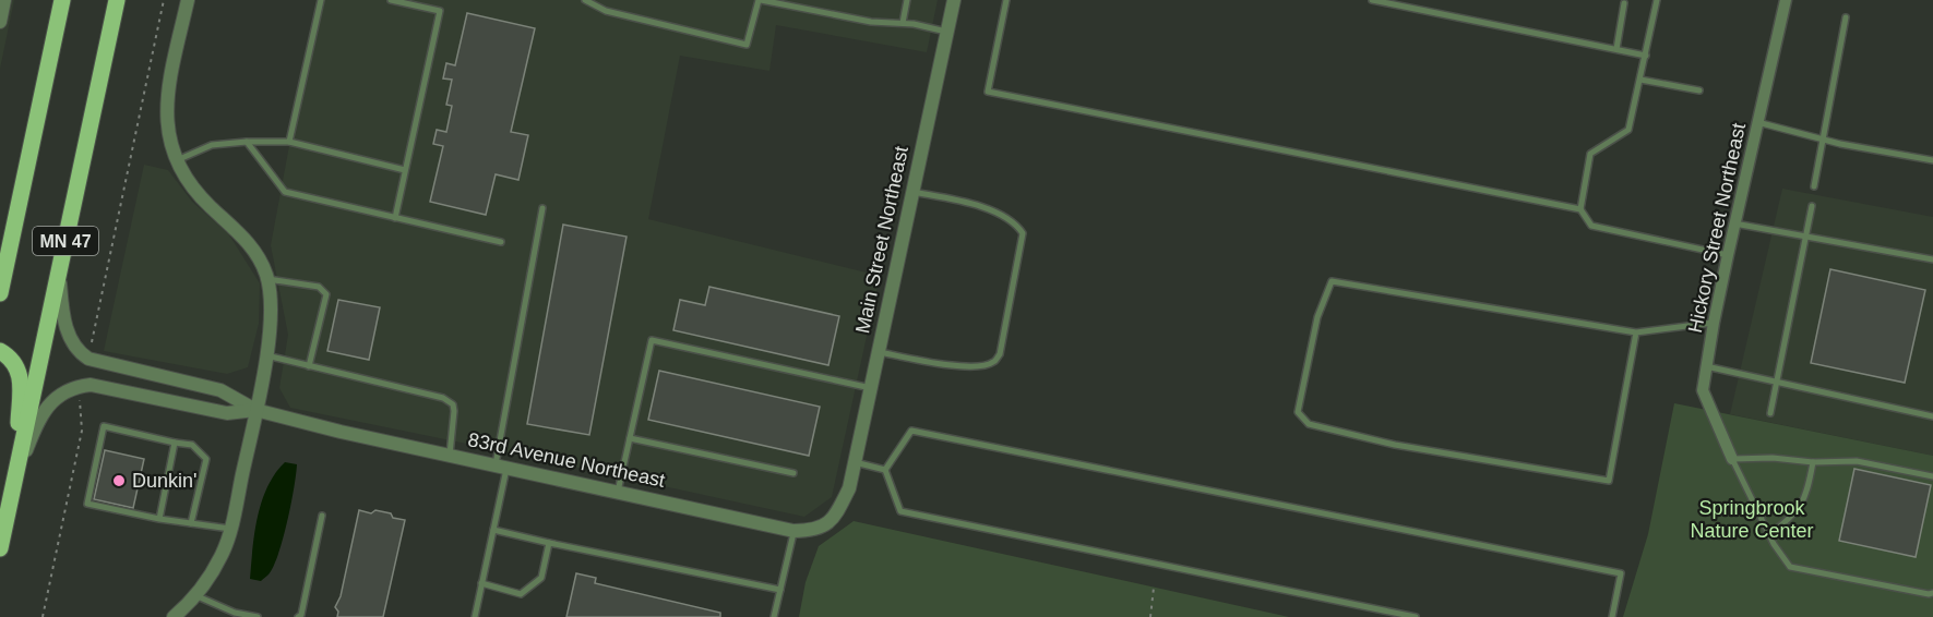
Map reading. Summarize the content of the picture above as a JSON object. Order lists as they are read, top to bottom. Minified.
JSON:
{"streets":{"main road":["MN 47"],"street":["Hickory Street Northeast","Main Street Northeast","83rd Avenue Northeast"]},"crossings":[["Main Street Northeast","83rd Avenue Northeast"],["MN 47","83rd Avenue Northeast"]],"parks":["Springbrook Nature Center"],"places":["Dunkin'"]}
